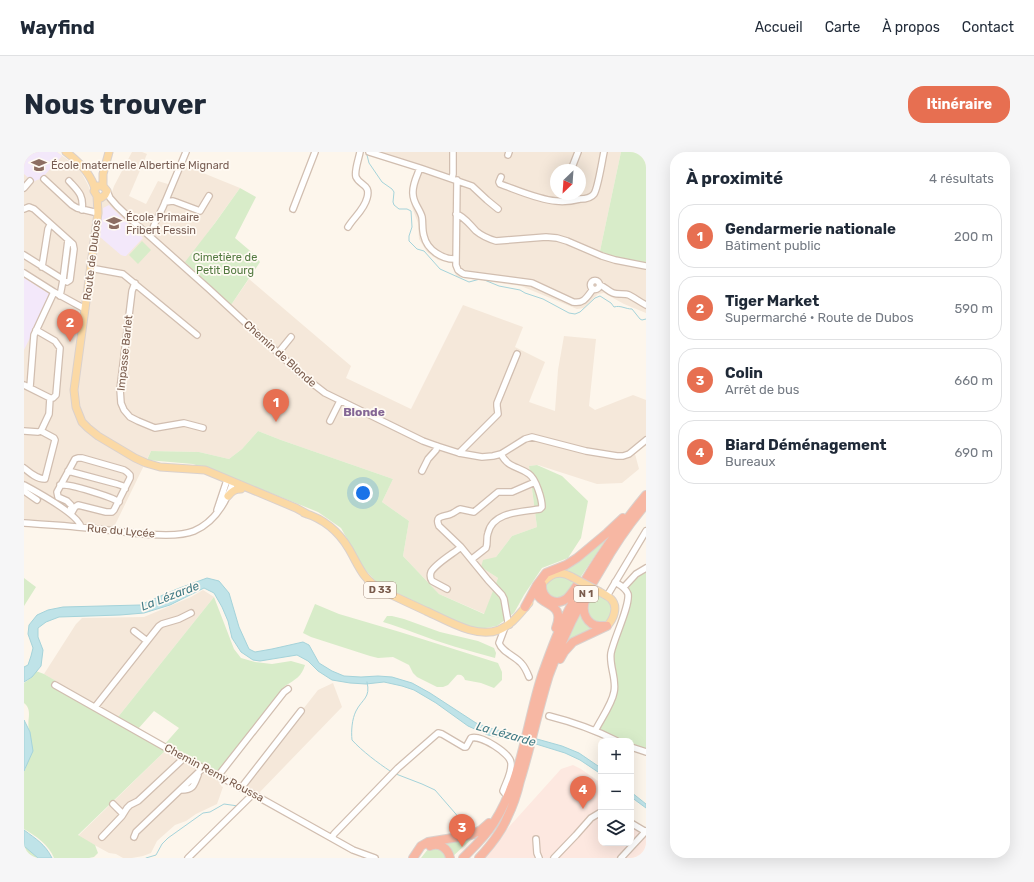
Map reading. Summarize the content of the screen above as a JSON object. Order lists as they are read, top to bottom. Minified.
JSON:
{"streets":{"highway":["N 1"],"main road":["Route de Dubos","D 33"],"street":["Impasse Barlet","Chemin de Blonde","Rue du Lycée","Chemin Remy Roussa"]},"crossings":[["Route de Dubos","Chemin de Blonde"],["Route de Dubos","Rue du Lycée"]],"districts":["Blonde"],"water":["La Lézarde"],"parks":["Cimetière de Petit Bourg"],"places":{"school or university":["École maternelle Albertine Mignard","École Primaire Fribert Fessin"]},"north":"bottom left","page":{"header":"Wayfind","nav":["Accueil","Carte","À propos","Contact"],"buttons":"Itinéraire","title":"Nous trouver","heading":["À proximité","4 résultats"],"list":[{"mark":"1","name":"Gendarmerie nationale","note":"Bâtiment public","value":"200 m"},{"mark":"2","name":"Tiger Market","note":"Supermarché · Route de Dubos","value":"590 m"},{"mark":"3","name":"Colin","note":"Arrêt de bus","value":"660 m"},{"mark":"4","name":"Biard Déménagement","note":"Bureaux","value":"690 m"}],"pins":["2","1","4","3"],"map_buttons":["+","−"]}}
